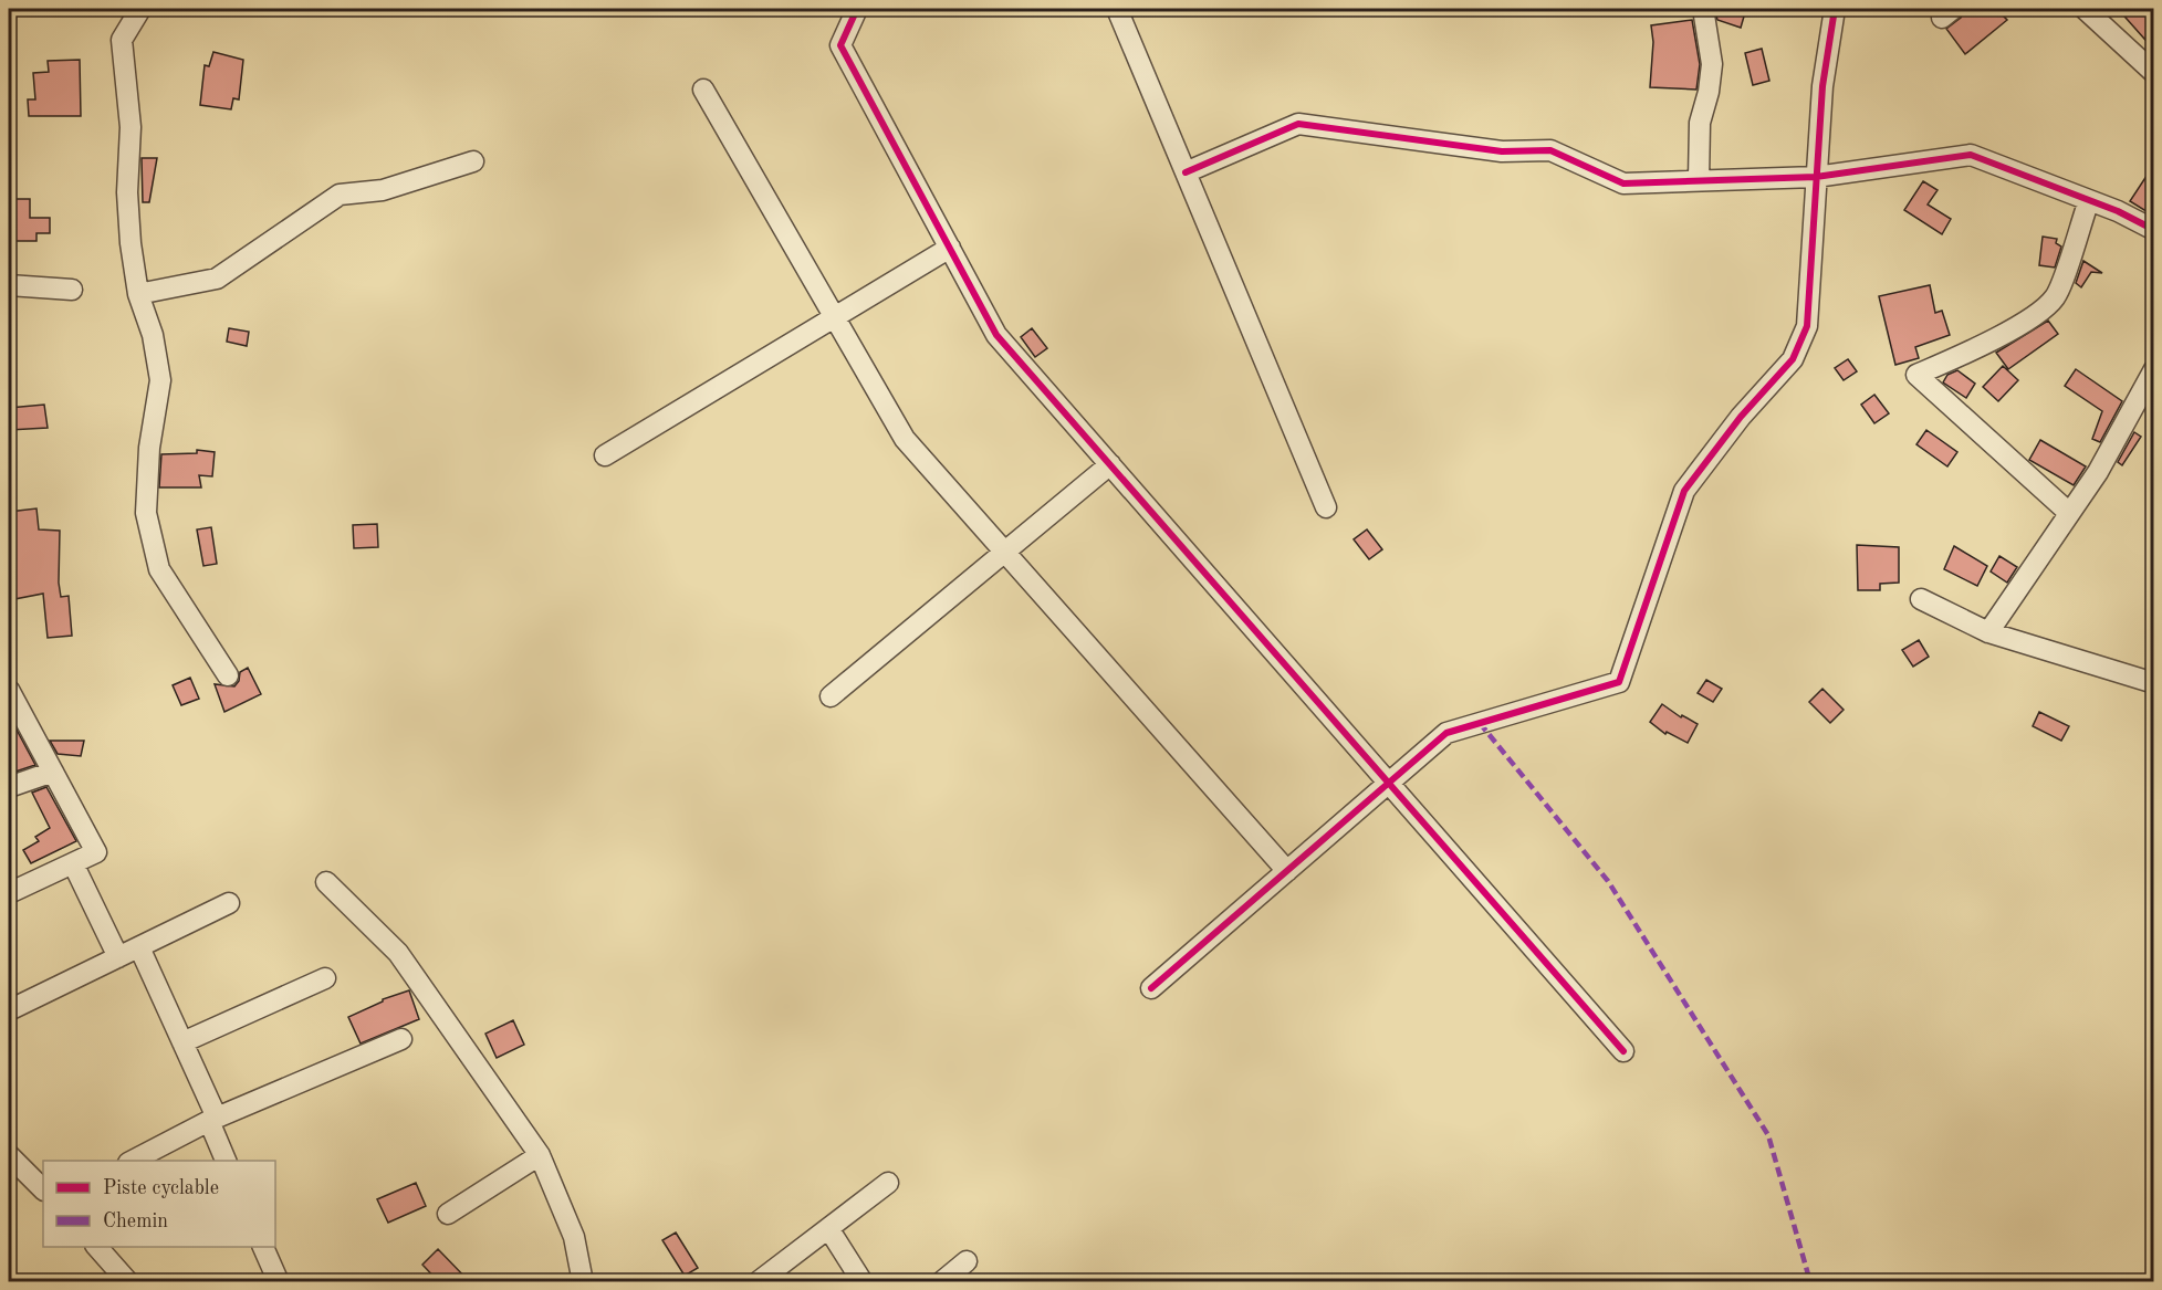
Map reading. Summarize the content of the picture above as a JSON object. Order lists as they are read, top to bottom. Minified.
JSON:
{"legend":["Piste cyclable","Chemin"]}
